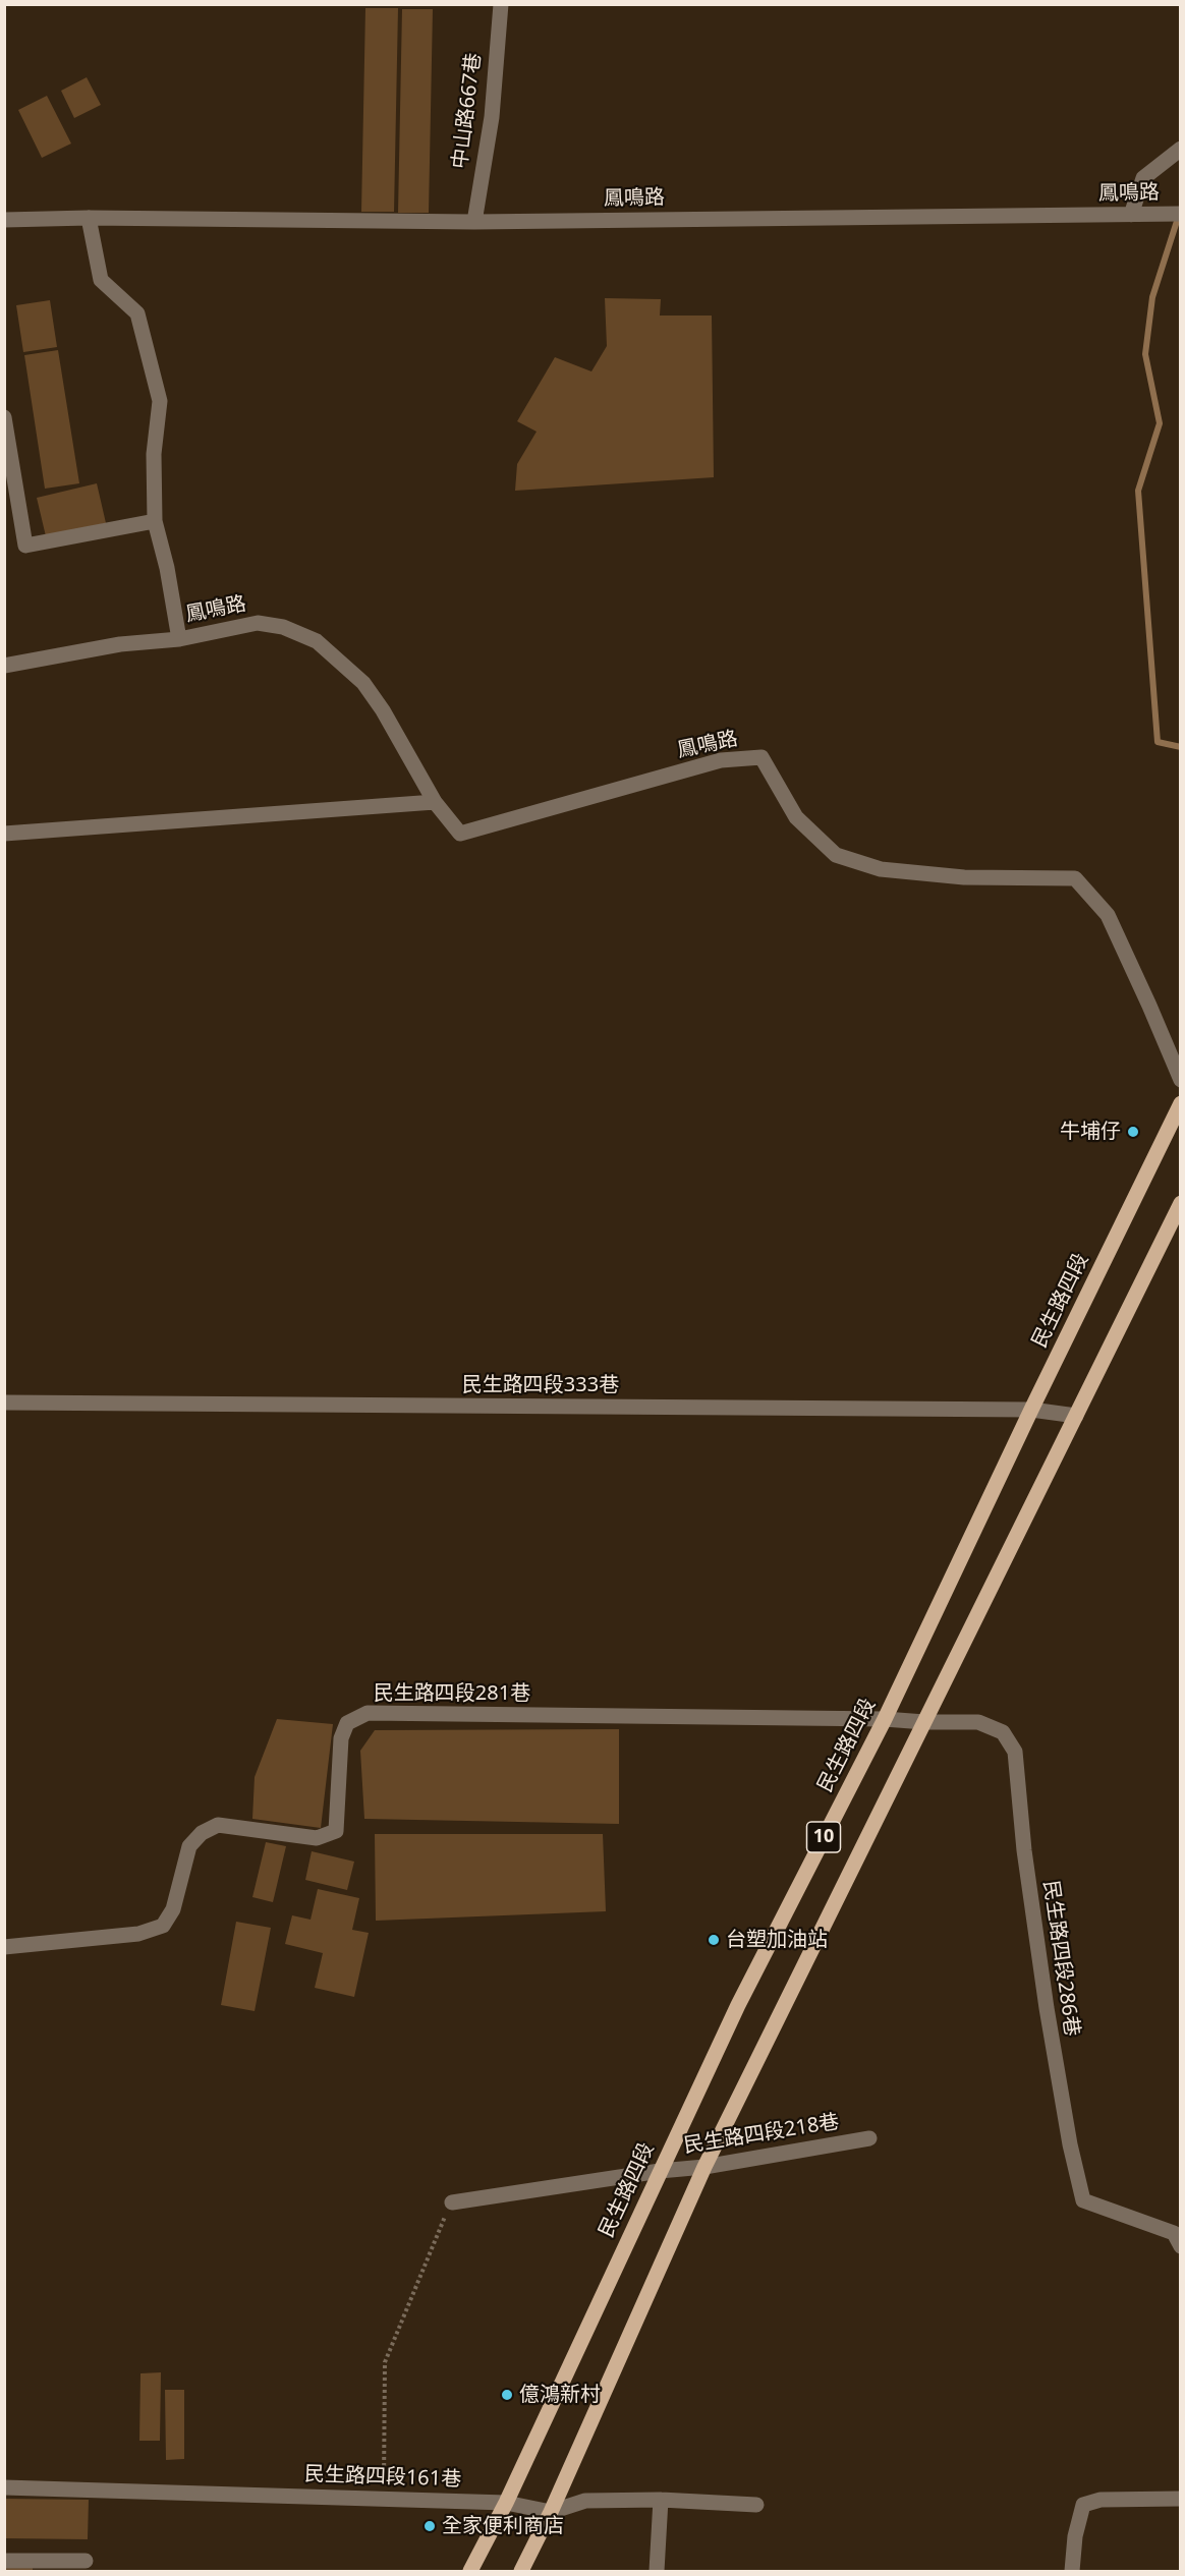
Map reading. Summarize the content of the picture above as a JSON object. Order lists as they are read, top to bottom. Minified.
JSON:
{"streets":{"main road":["民生路四段","10"],"street":["中山路667巷","鳳鳴路","民生路四段333巷","民生路四段281巷","民生路四段286巷","民生路四段218巷","民生路四段161巷"]},"crossings":[["中山路667巷","鳳鳴路"],["民生路四段","民生路四段333巷"],["民生路四段","民生路四段281巷"],["民生路四段","民生路四段286巷"],["民生路四段","民生路四段218巷"],["民生路四段","民生路四段161巷"],["民生路四段333巷","10"],["民生路四段281巷","民生路四段286巷"],["10","民生路四段286巷"],["10","民生路四段218巷"],["10","民生路四段161巷"]],"places":["牛埔仔","台塑加油站","億鴻新村","全家便利商店"]}
